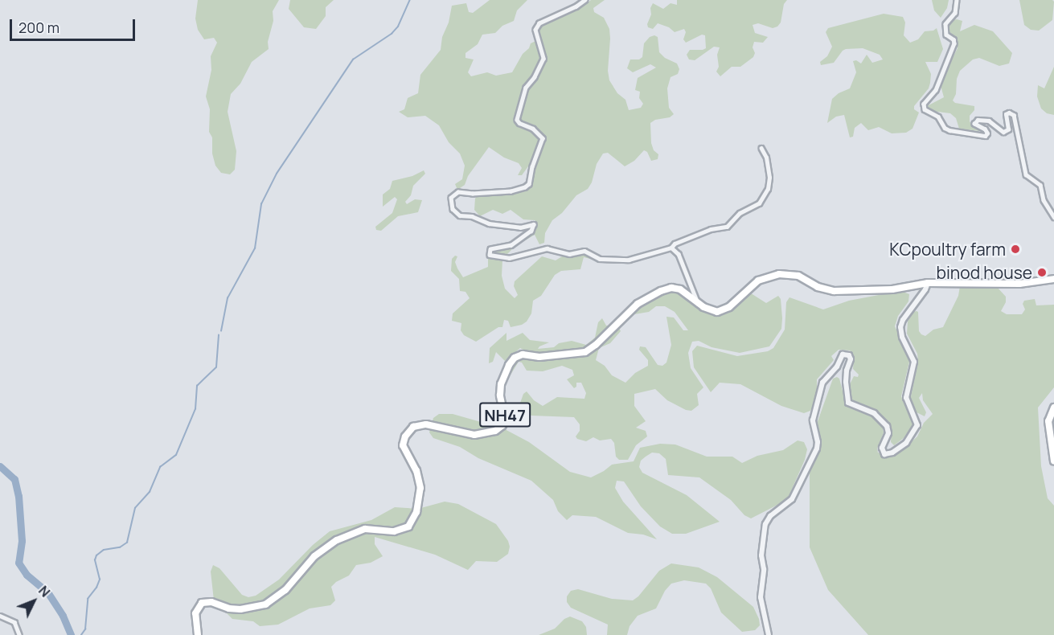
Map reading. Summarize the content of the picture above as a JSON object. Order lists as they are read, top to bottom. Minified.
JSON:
{"streets":{"highway":["NH47"]},"places":["KCpoultry farm","binod house"],"scale_bar":"200 m","north":"top right"}
